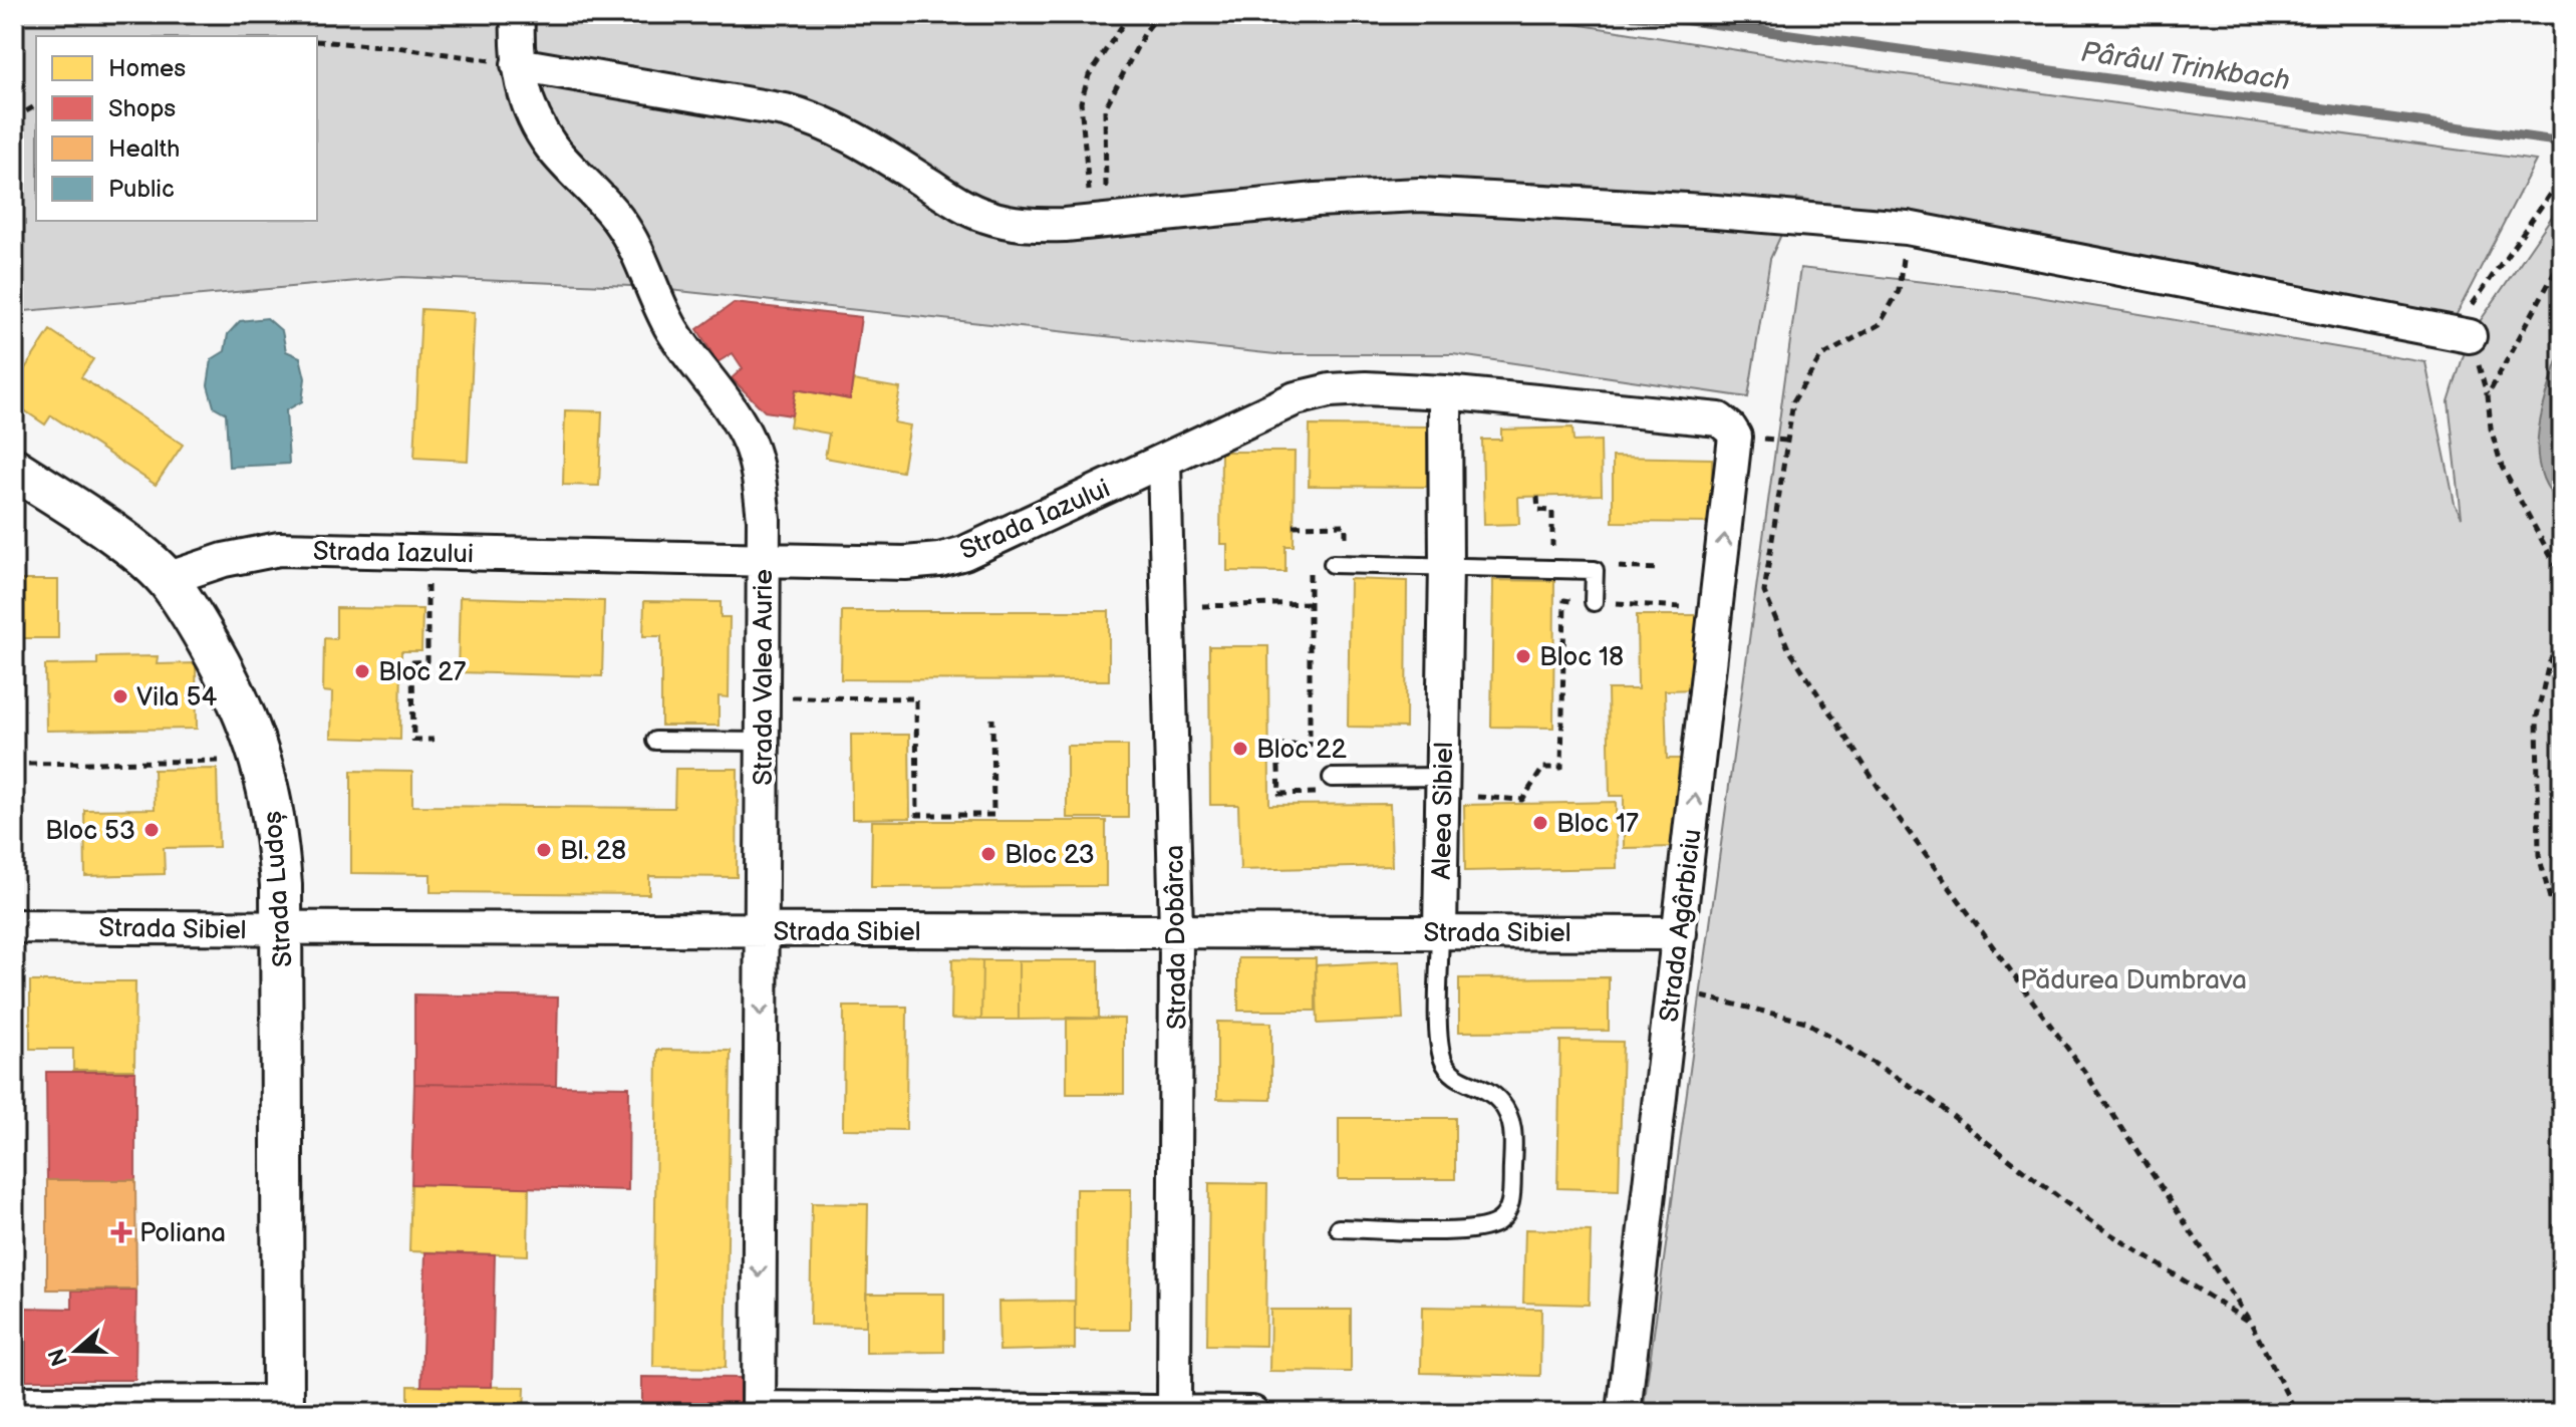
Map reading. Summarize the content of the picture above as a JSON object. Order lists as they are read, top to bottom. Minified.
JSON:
{"streets":{"street":["Strada Iazului","Strada Valea Aurie","Aleea Sibiel","Strada Ludoș","Strada Agârbiciu","Strada Sibiel","Strada Dobârca"]},"crossings":[["Strada Iazului","Strada Valea Aurie"],["Strada Iazului","Aleea Sibiel"],["Strada Iazului","Strada Ludoș"],["Strada Iazului","Strada Agârbiciu"],["Strada Iazului","Strada Dobârca"],["Strada Valea Aurie","Strada Sibiel"],["Aleea Sibiel","Strada Sibiel"],["Strada Ludoș","Strada Sibiel"],["Strada Agârbiciu","Strada Sibiel"],["Strada Sibiel","Strada Dobârca"]],"one_way":["Strada Agârbiciu"],"water":["Pârâul Trinkbach"],"parks":["Pădurea Dumbrava"],"places":{"other":["Bloc 18","Bloc 27","Vila 54","Bloc 22","Bloc 17","Bloc 53","Bl. 28","Bloc 23"],"health":["Poliana"]},"legend":["Homes","Shops","Health","Public"],"north":"left"}
